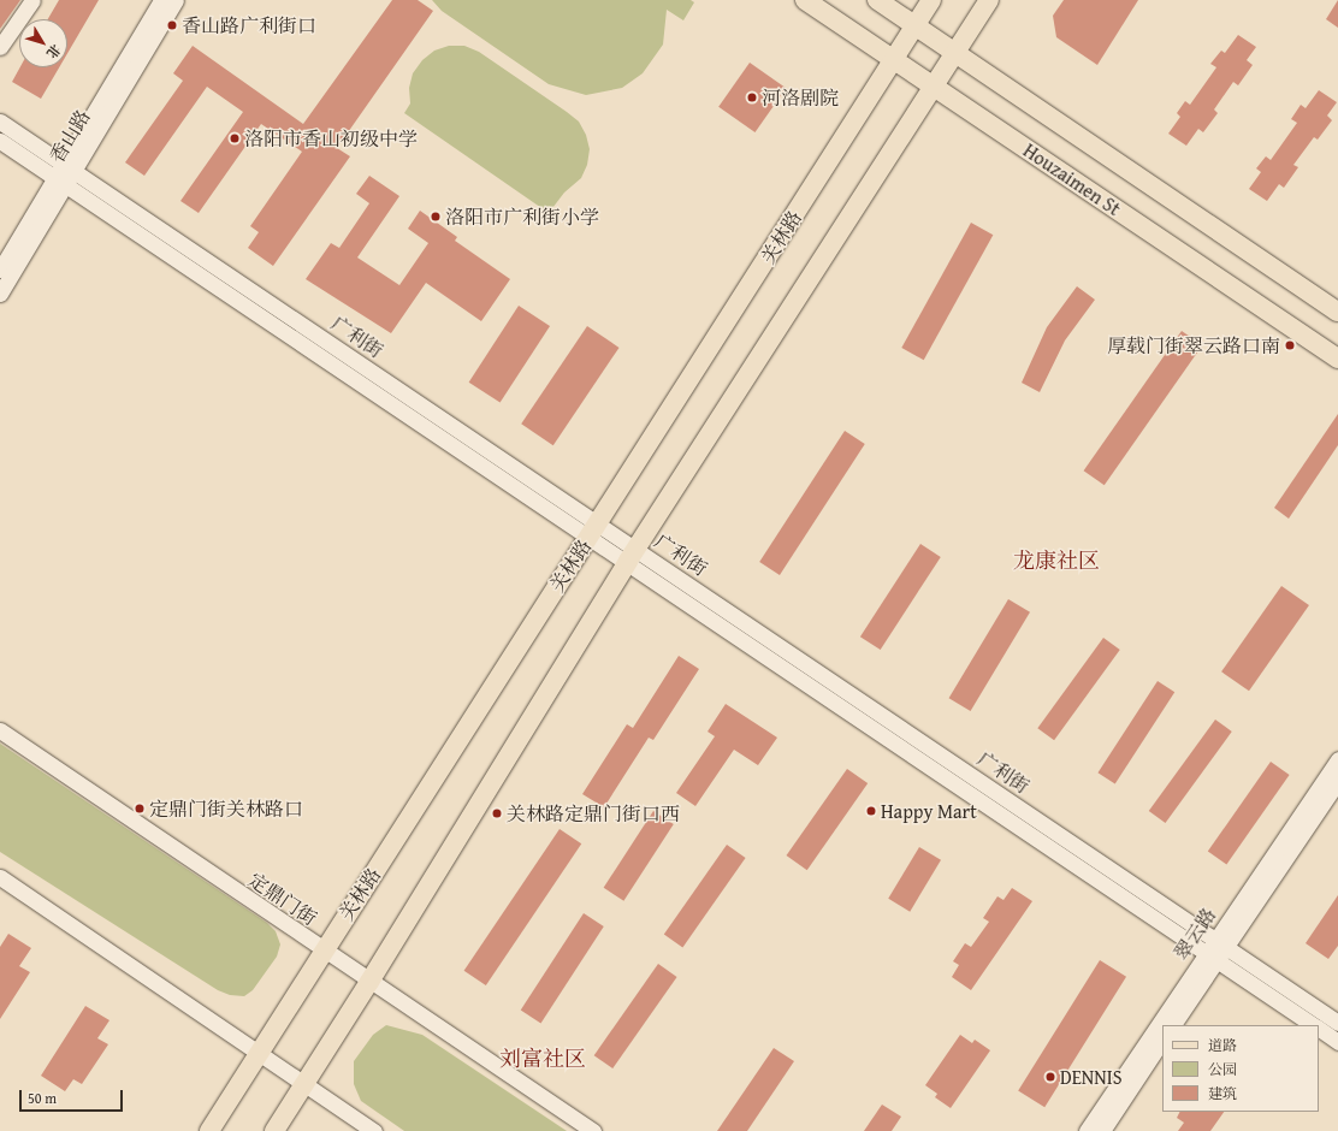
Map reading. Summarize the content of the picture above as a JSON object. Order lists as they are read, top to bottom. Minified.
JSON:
{"streets":{"main road":["Houzaimen St","关林路"],"street":["香山路","广利街","定鼎门街","翠云路"]},"crossings":[["香山路","广利街"],["Houzaimen St","关林路"],["关林路","广利街"],["关林路","定鼎门街"],["广利街","翠云路"]],"districts":["龙康社区","刘富社区"],"places":["香山路广利街口","河洛剧院","洛阳市香山初级中学","洛阳市广利街小学","厚载门街翠云路口南","定鼎门街关林路口","Happy Mart","关林路定鼎门街口西","DENNIS"],"legend":["道路","公园","建筑"],"scale_bar":"50 m","north":"bottom right"}
